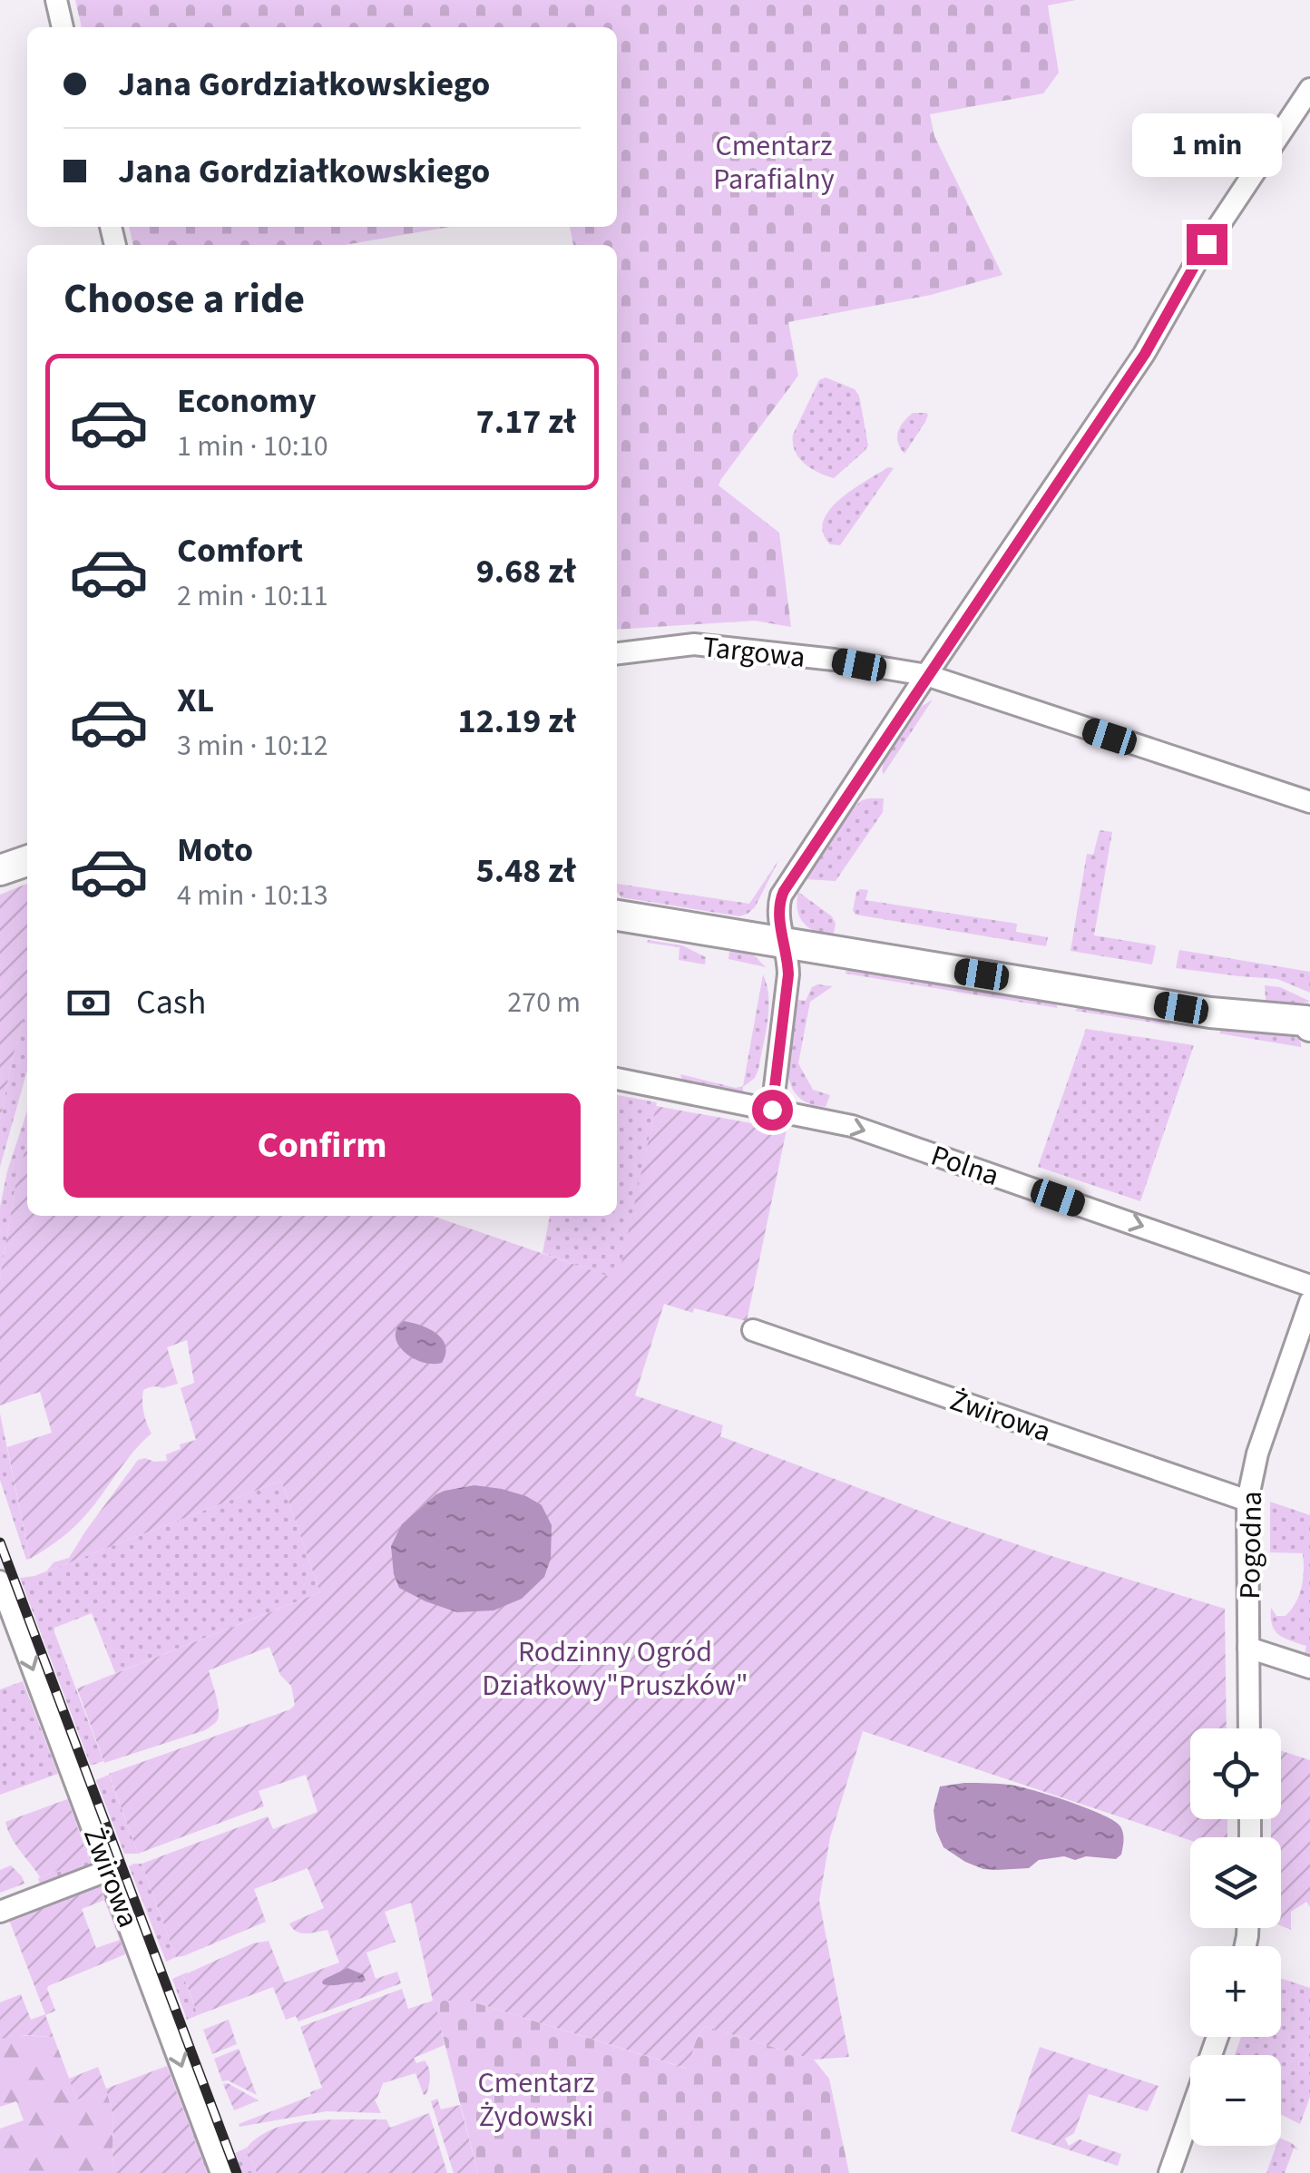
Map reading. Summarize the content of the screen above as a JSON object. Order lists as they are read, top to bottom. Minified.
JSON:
{"streets":{"street":["Targowa","Polna","Żwirowa","Pogodna"]},"crossings":[["Żwirowa","Pogodna"]],"one_way":["Polna","Żwirowa"],"parks":["Cmentarz Parafialny","Rodzinny Ogród Działkowy\"Pruszków\"","Cmentarz Żydowski"],"page":{"banner":["Jana Gordziałkowskiego","Jana Gordziałkowskiego"],"bubble":"1 min","heading":"Choose a ride","list":[{"name":"Economy","note":"1 min · 10:10","value":"7.17 zł"},{"name":"Comfort","note":"2 min · 10:11","value":"9.68 zł"},{"name":"XL","note":"3 min · 10:12","value":"12.19 zł"},{"name":"Moto","note":"4 min · 10:13","value":"5.48 zł"}],"pay":["Cash","270 m"],"buttons":"Confirm","map_buttons":["+","−"]}}
